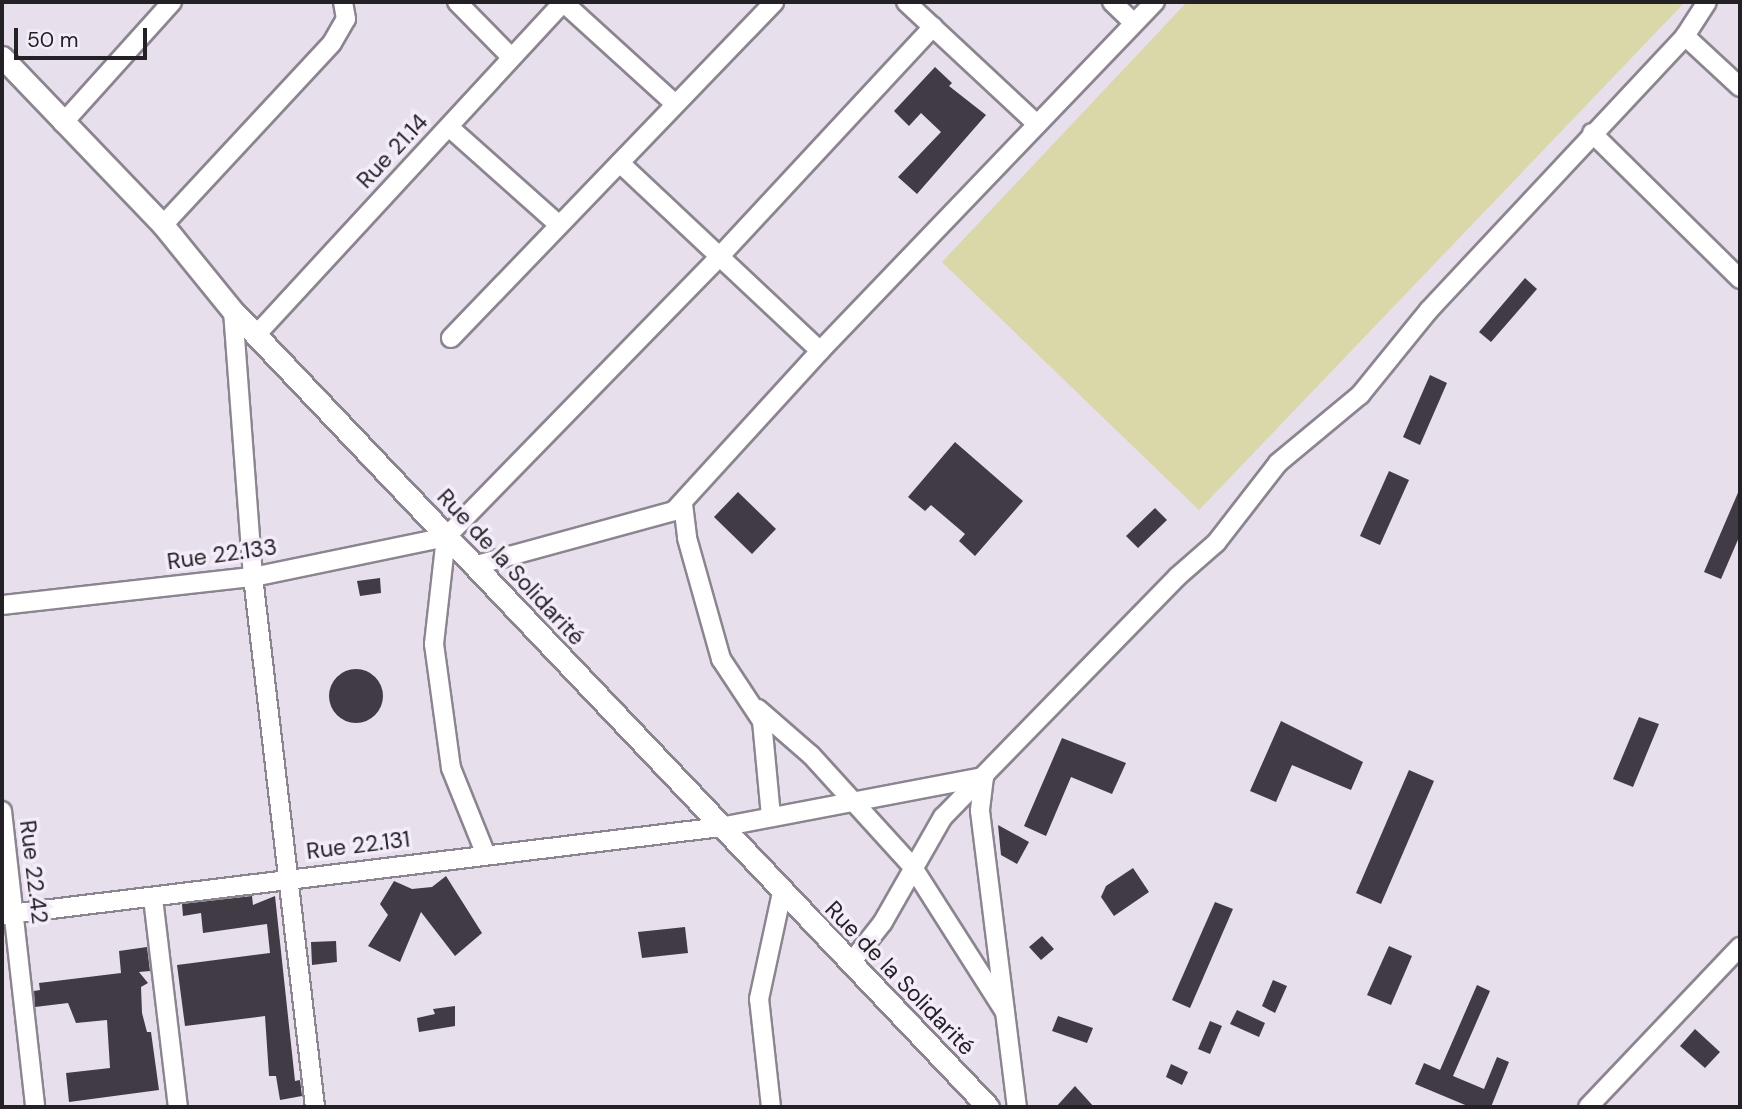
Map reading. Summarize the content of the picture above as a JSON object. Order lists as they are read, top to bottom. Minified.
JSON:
{"streets":{"street":["Rue 21.14","Rue 22.133","Rue de la Solidarité","Rue 22.131","Rue 22.42"]},"crossings":[["Rue 21.14","Rue de la Solidarité"],["Rue 22.133","Rue de la Solidarité"],["Rue de la Solidarité","Rue 22.131"],["Rue 22.131","Rue 22.42"]],"scale_bar":"50 m"}
